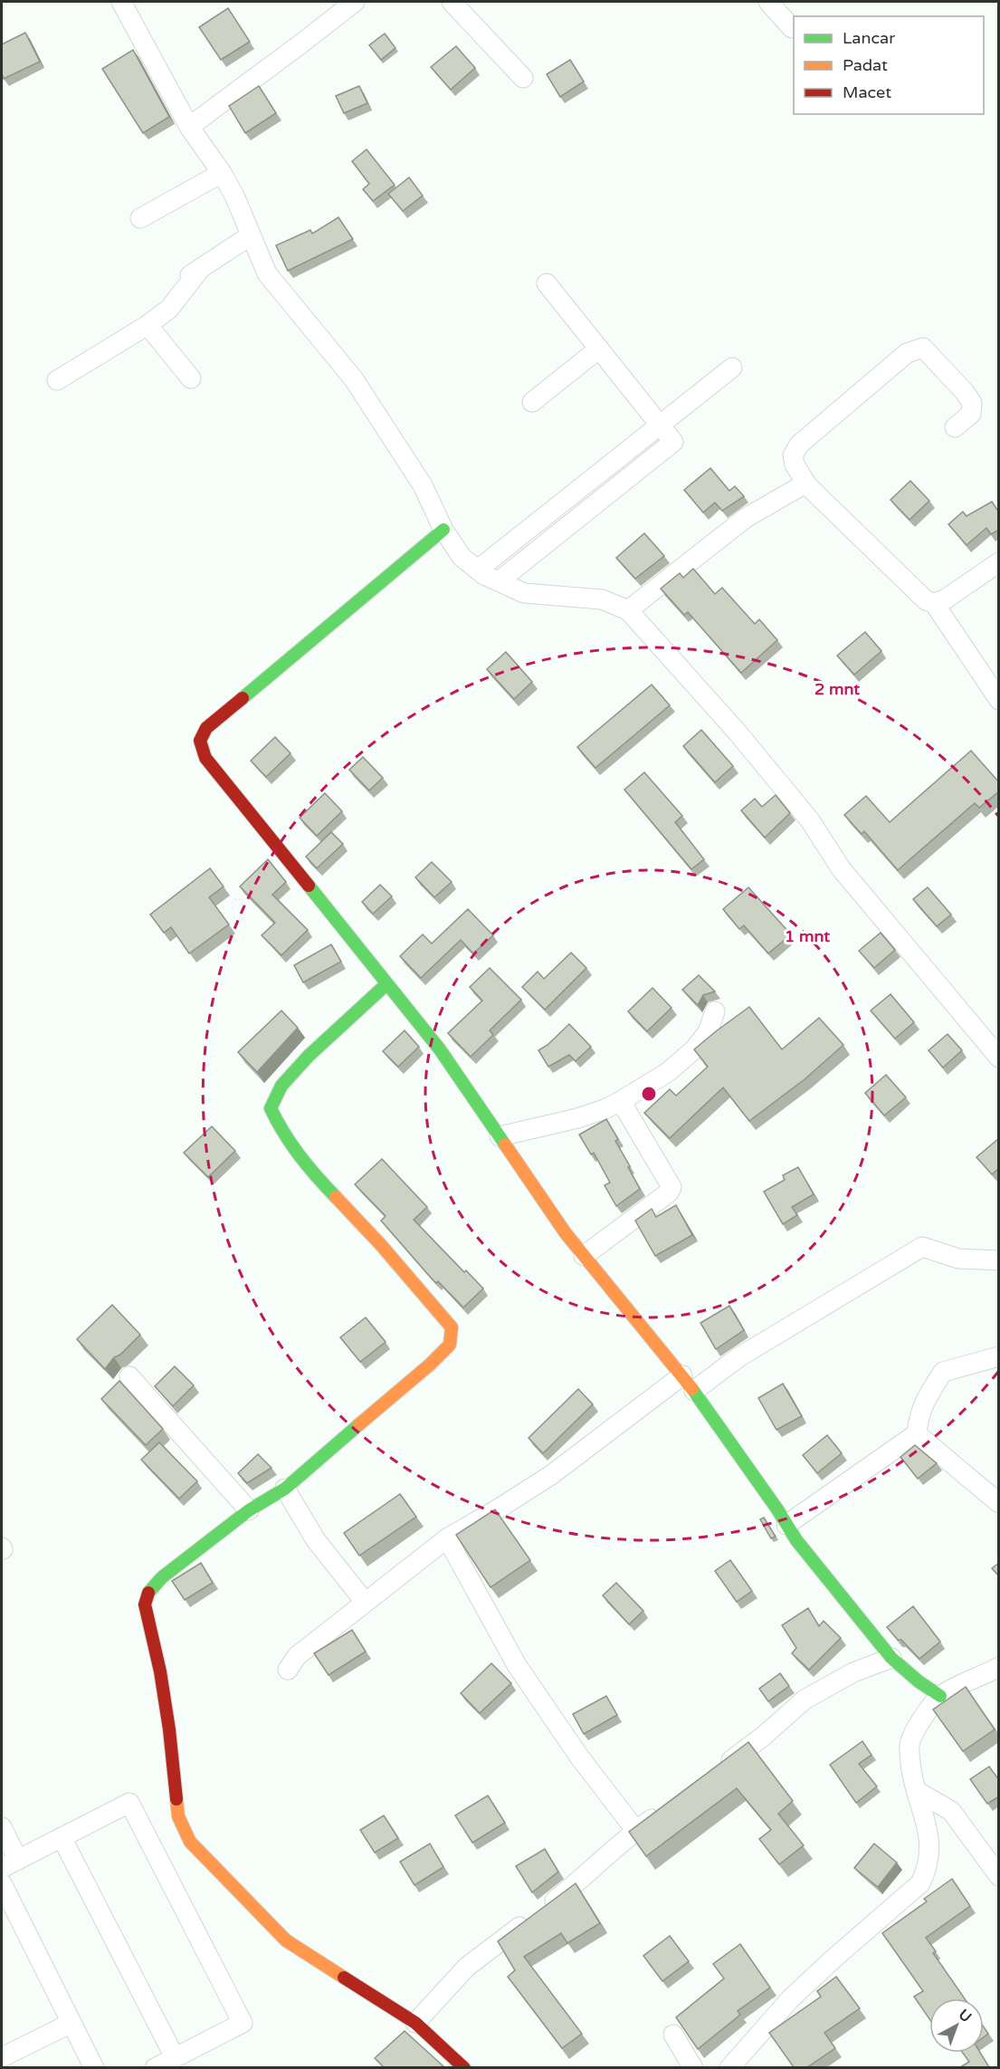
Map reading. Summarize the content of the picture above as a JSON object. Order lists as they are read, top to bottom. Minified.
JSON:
{"legend":["Lancar","Padat","Macet"],"north":"top right","rings":["2 mnt","1 mnt"]}
